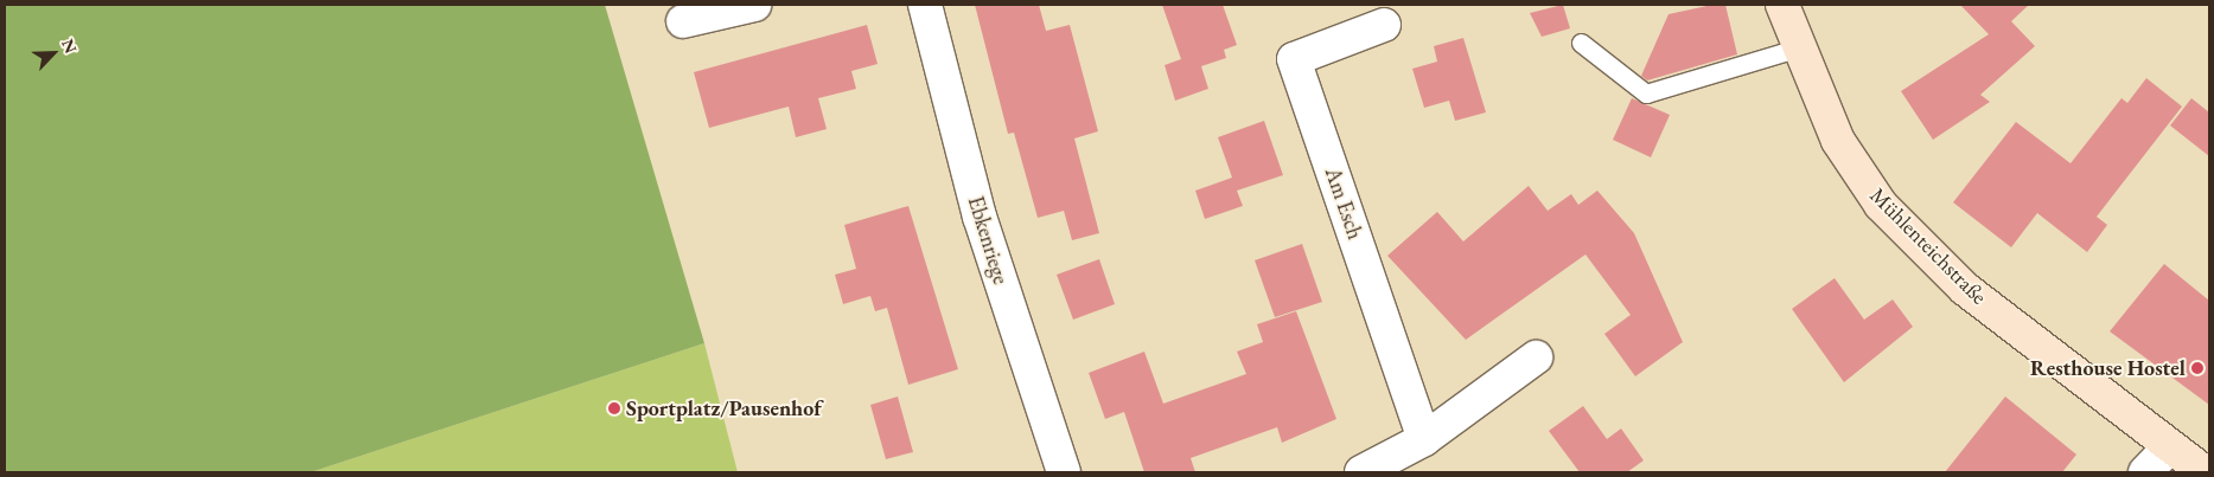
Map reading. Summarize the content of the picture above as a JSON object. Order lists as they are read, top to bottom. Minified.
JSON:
{"streets":{"street":["Am Esch","Ebkenriege","Mühlenteichstraße"]},"places":["Resthouse Hostel","Sportplatz/Pausenhof"],"north":"top right"}
